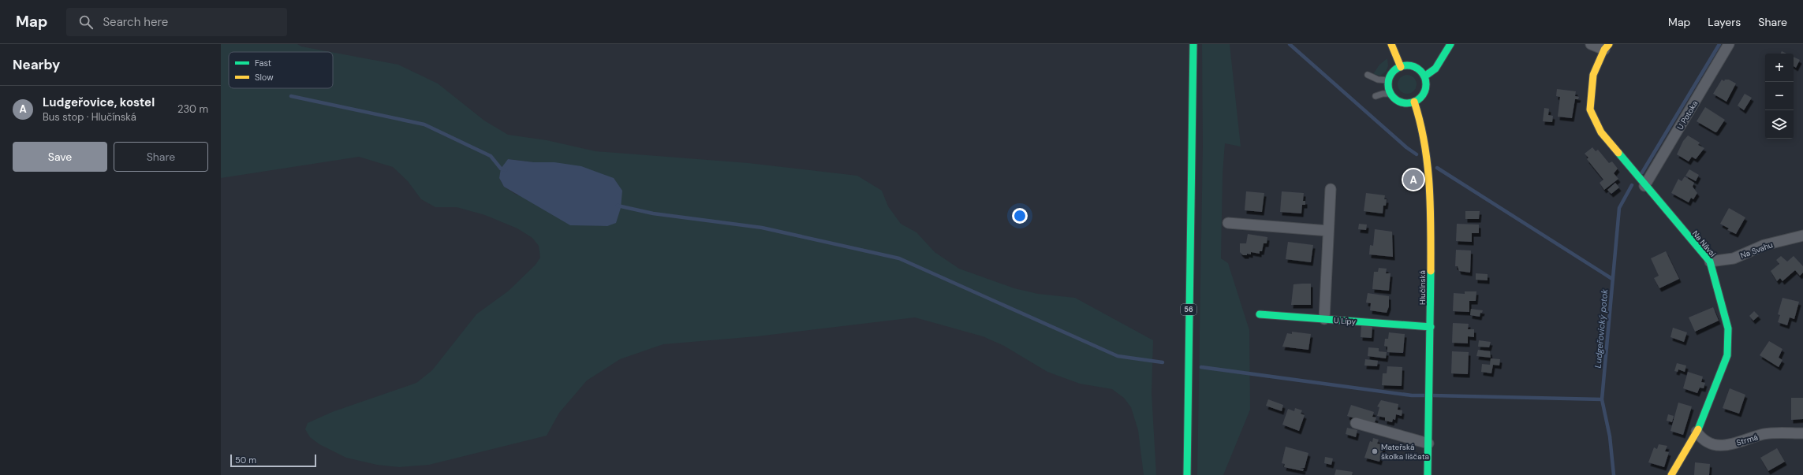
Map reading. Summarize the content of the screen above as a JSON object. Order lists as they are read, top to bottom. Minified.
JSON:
{"streets":{"street":["U Potoka","Na Návsi","Na Svahu","Hlučínská","56","U Lípy","Strmá"]},"crossings":[["U Potoka","Na Návsi"],["Na Návsi","Na Svahu"],["Na Návsi","Strmá"],["Hlučínská","U Lípy"]],"water":["Ludgeřovický potok"],"places":["Mateřská školka liščata"],"legend":["Fast","Slow"],"scale_bar":"50 m","page":{"header":"Map","search":"Search here","nav":["Map","Layers","Share"],"heading":"Nearby","map_buttons":["+","−"],"list":[{"mark":"A","name":"Ludgeřovice, kostel","note":"Bus stop · Hlučínská","value":"230 m"}],"buttons":["Save","Share"],"pins":"A","scale":"50 m"}}
